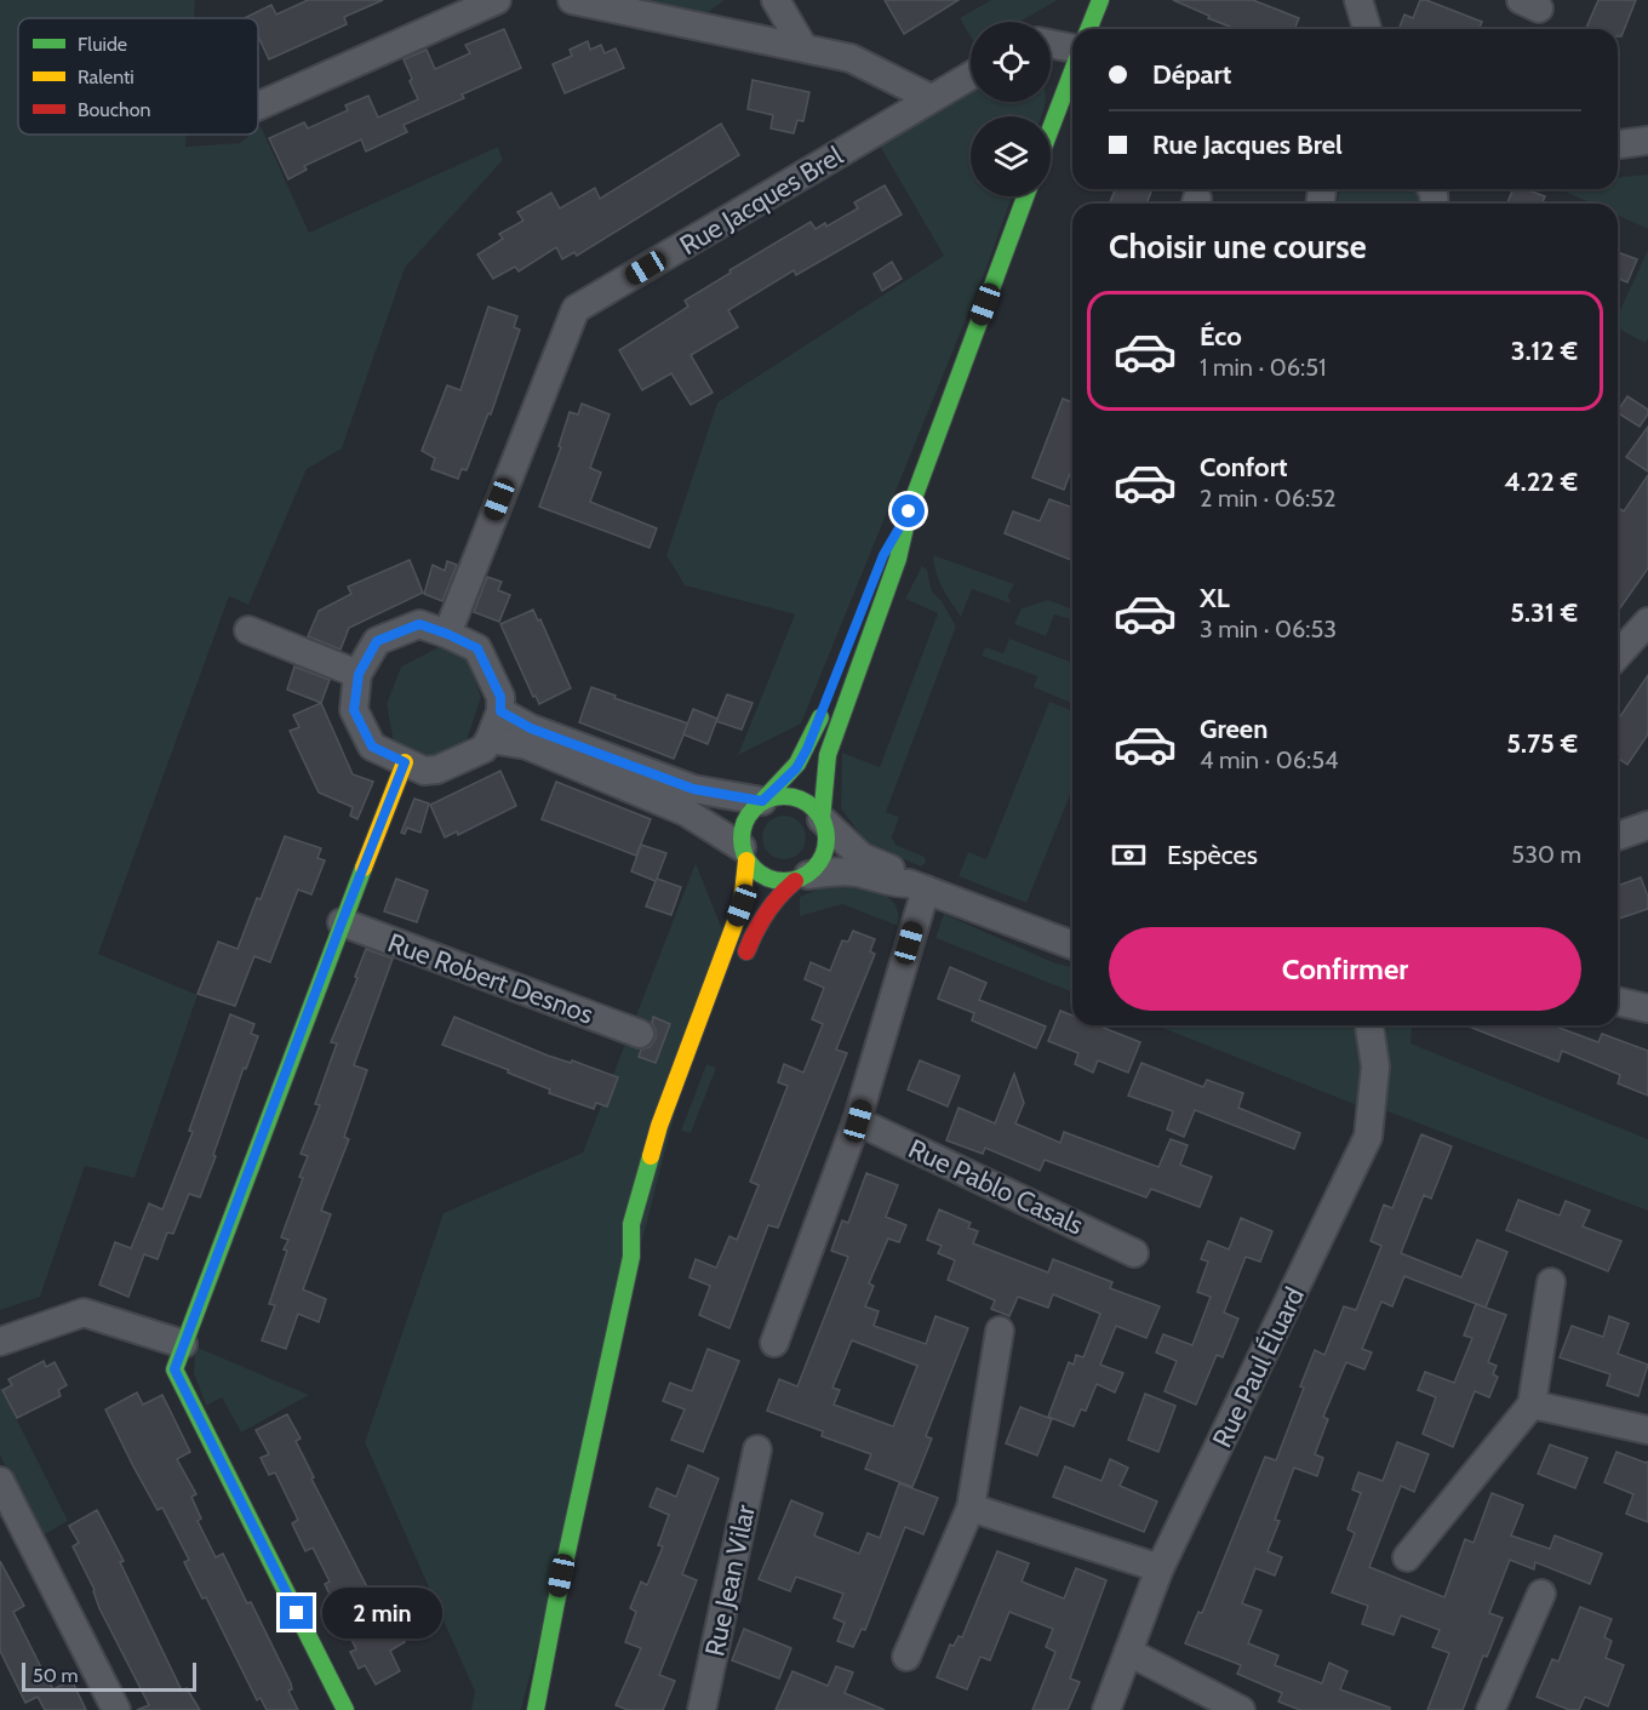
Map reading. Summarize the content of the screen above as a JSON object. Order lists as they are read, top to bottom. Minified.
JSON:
{"streets":{"street":["Rue Jacques Brel","Rue Robert Desnos","Rue Pablo Casals","Rue Paul Éluard","Rue Jean Vilar"]},"legend":["Fluide","Ralenti","Bouchon"],"scale_bar":"50 m","page":{"banner":["Départ","Rue Jacques Brel"],"heading":"Choisir une course","list":[{"name":"Éco","note":"1 min · 06:51","value":"3.12 €"},{"name":"Confort","note":"2 min · 06:52","value":"4.22 €"},{"name":"XL","note":"3 min · 06:53","value":"5.31 €"},{"name":"Green","note":"4 min · 06:54","value":"5.75 €"}],"pay":["Espèces","530 m"],"buttons":"Confirmer","bubble":"2 min","scale":"50 m"}}
